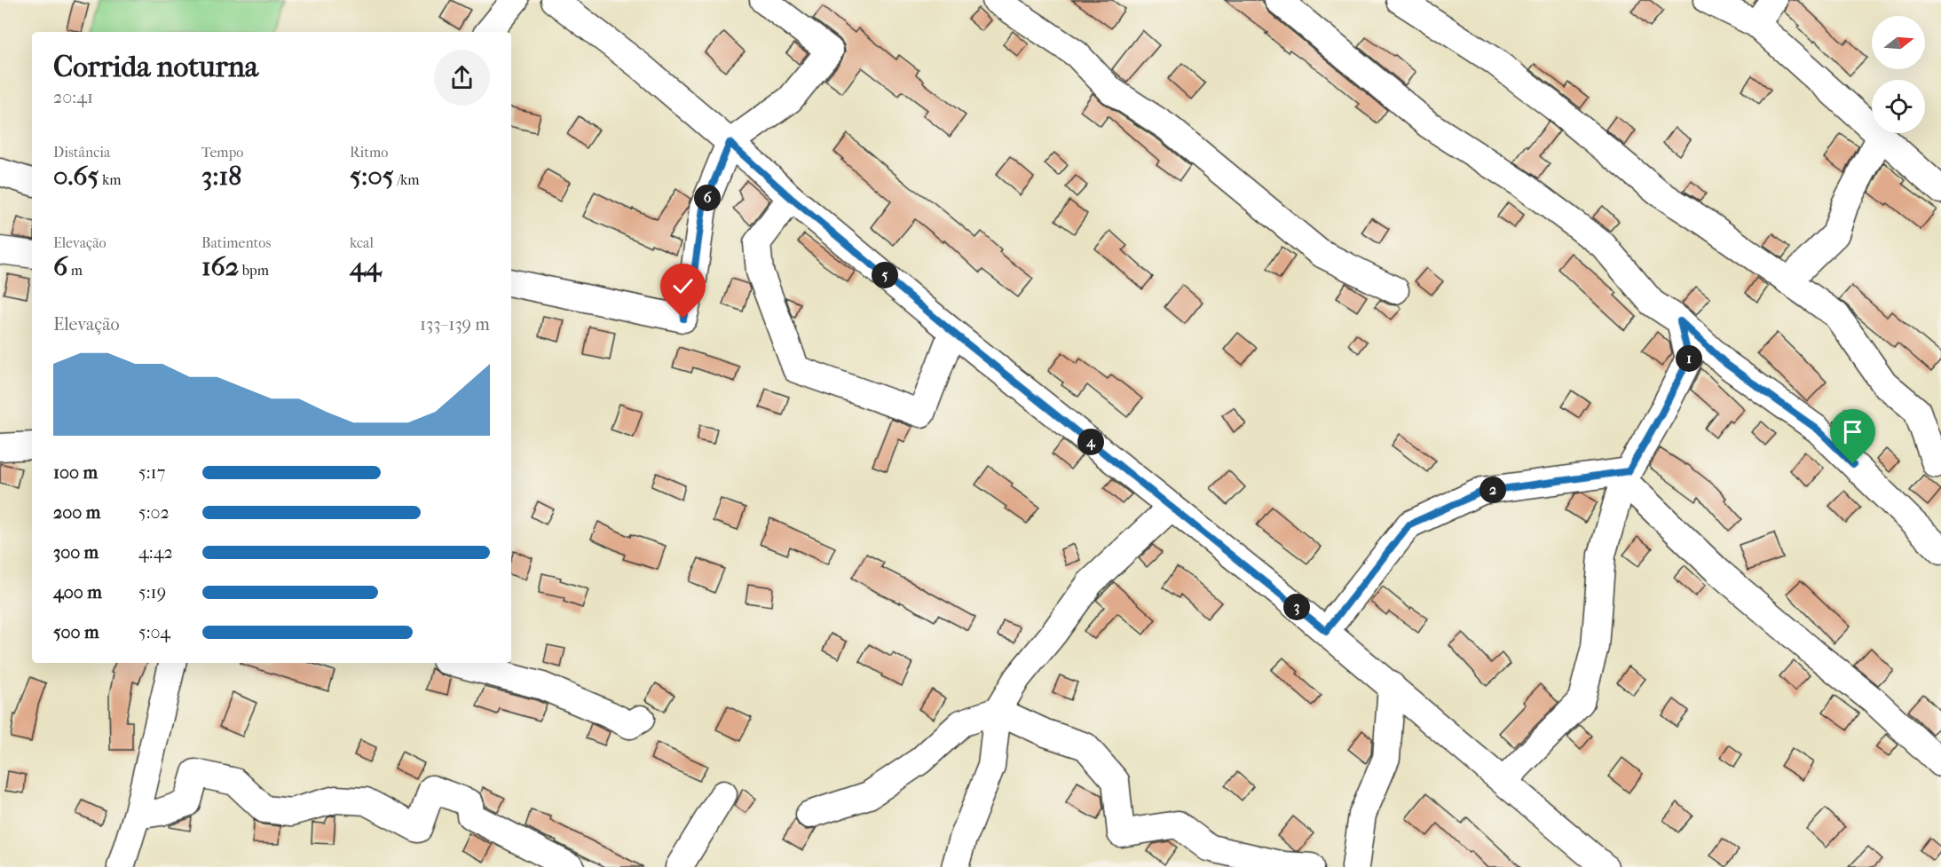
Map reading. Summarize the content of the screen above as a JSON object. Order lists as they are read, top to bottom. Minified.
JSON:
{"north":"right","page":{"heading":["Corrida noturna","20:41"],"stats":[["Distância","0.65 km"],["Tempo","3:18"],["Ritmo","5:05 /km"],["Elevação","6 m"],["Batimentos","162 bpm"],["kcal","44"]],"pins":["6","5","1","4","2","3"],"chart":["Elevação","133–139 m"],"list":[{"name":"100 m","note":"5:17"},{"name":"200 m","note":"5:02"},{"name":"300 m","note":"4:42"},{"name":"400 m","note":"5:19"},{"name":"500 m","note":"5:04"}]}}
